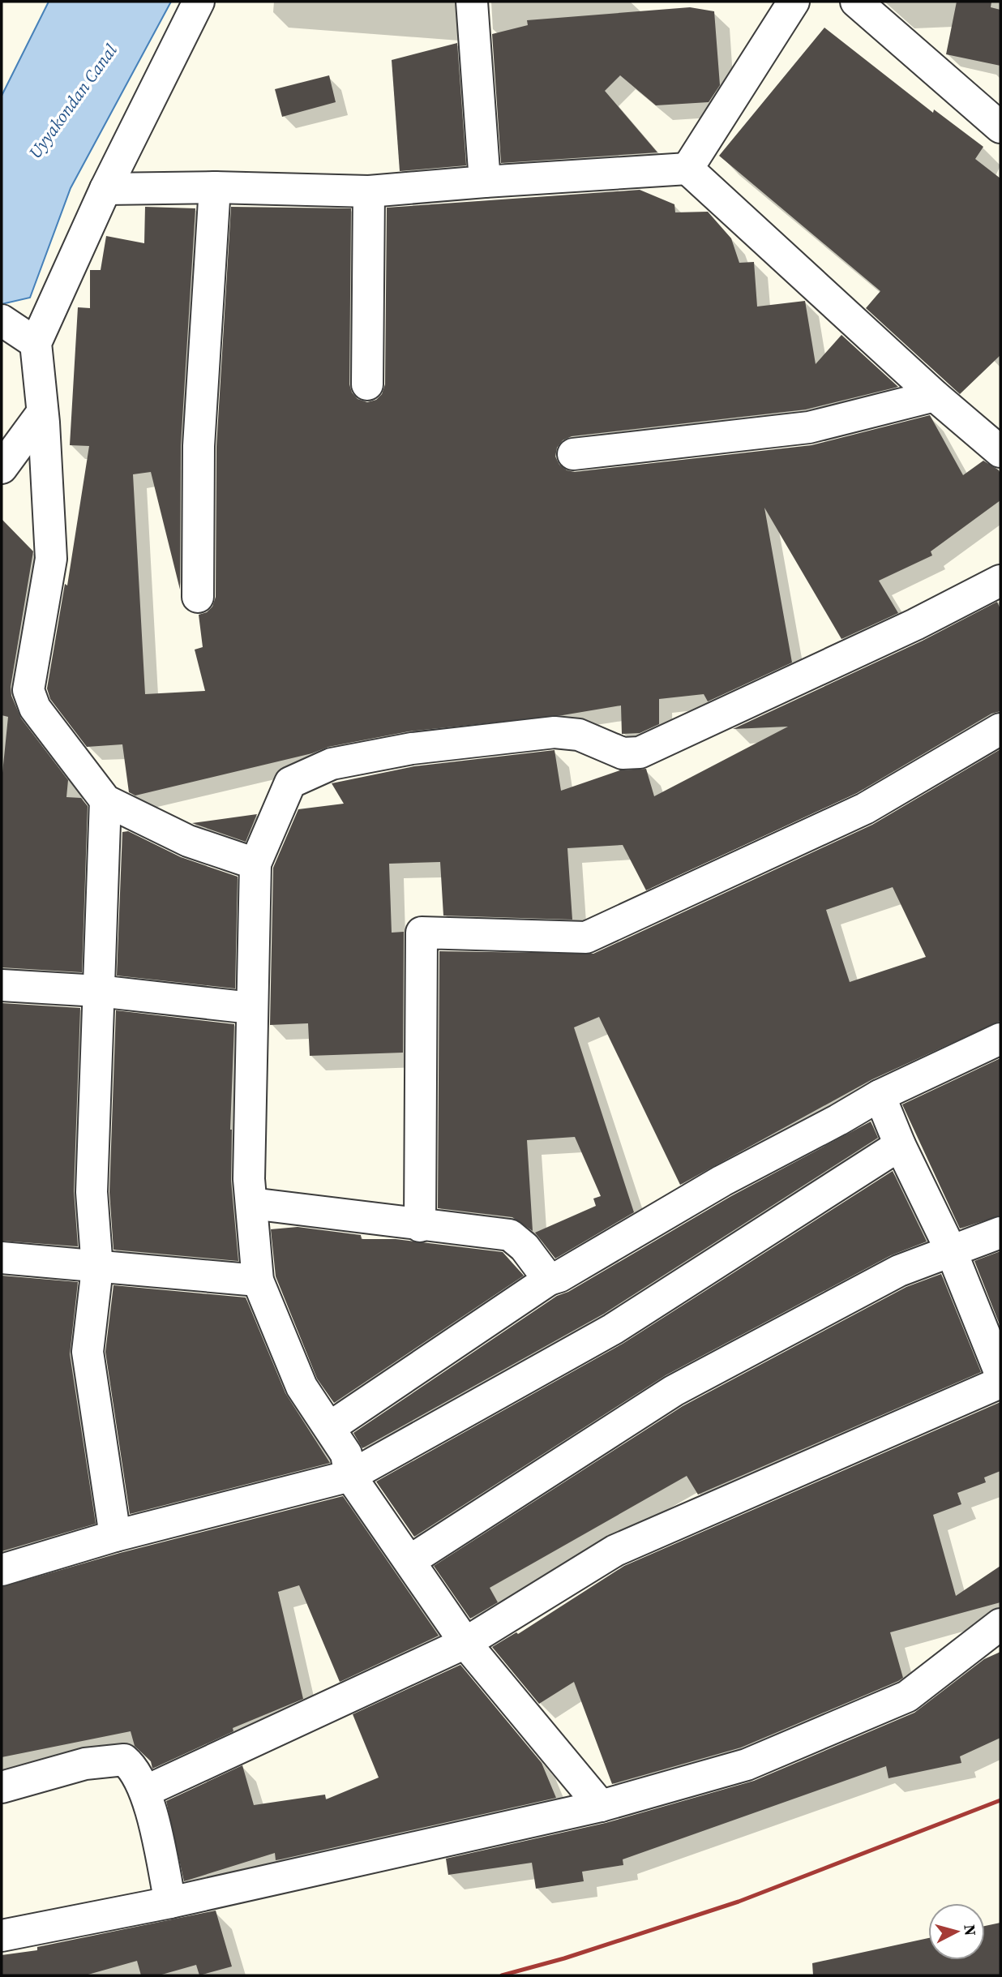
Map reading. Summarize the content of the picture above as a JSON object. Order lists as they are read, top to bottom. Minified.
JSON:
{"water":["Uyyakondan Canal"],"north":"right"}
